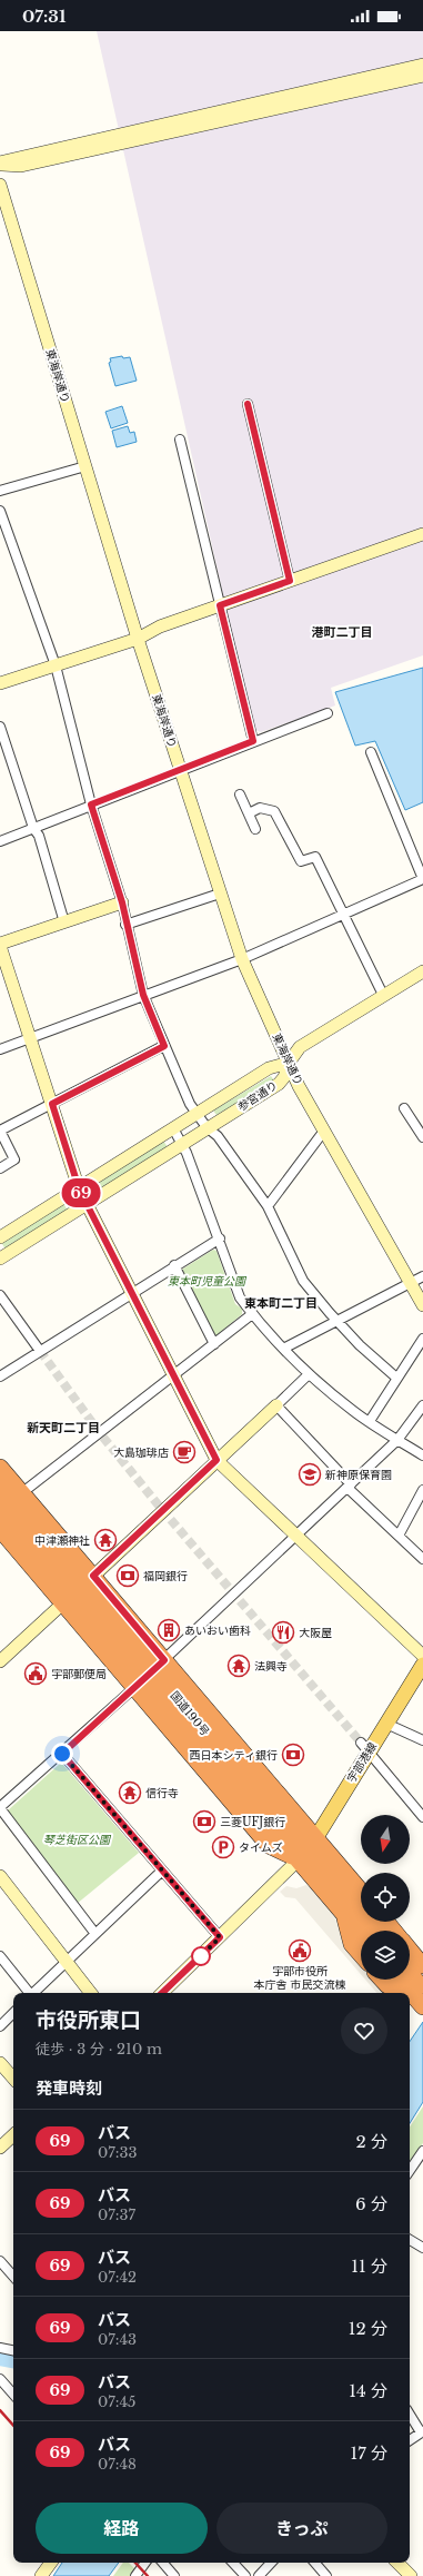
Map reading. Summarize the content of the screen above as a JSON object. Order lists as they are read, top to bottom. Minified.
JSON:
{"streets":{"highway":["国道190号"],"main road":["宇部港線"],"street":["東海岸通り","参宮通り"]},"crossings":[["東海岸通り","参宮通り"],["国道190号","宇部港線"]],"districts":["港町二丁目","東本町二丁目","新天町二丁目"],"parks":["東本町児童公園","琴芝街区公園"],"places":{"cafe":["大島珈琲店"],"school or university":["新神原保育園"],"temple":["中津瀬神社","法興寺","信行寺"],"bank":["福岡銀行","西日本シティ銀行","三菱UFJ銀行"],"building":["あいおい歯科"],"restaurant":["大阪屋"],"public building":["宇部郵便局","宇部市役所 本庁舎 市民交流棟"],"parking":["タイムズ"]},"lines":["bus line 69"],"north":"bottom","page":{"status":"07:31","on_map":"69","heading":[["市役所東口","徒歩 · 3 分 · 210 m"],"発車時刻"],"list":[{"mark":"69","name":"バス","note":"07:33","value":"2 分"},{"mark":"69","name":"バス","note":"07:37","value":"6 分"},{"mark":"69","name":"バス","note":"07:42","value":"11 分"},{"mark":"69","name":"バス","note":"07:43","value":"12 分"},{"mark":"69","name":"バス","note":"07:45","value":"14 分"},{"mark":"69","name":"バス","note":"07:48","value":"17 分"}],"buttons":["経路","きっぷ"]}}
